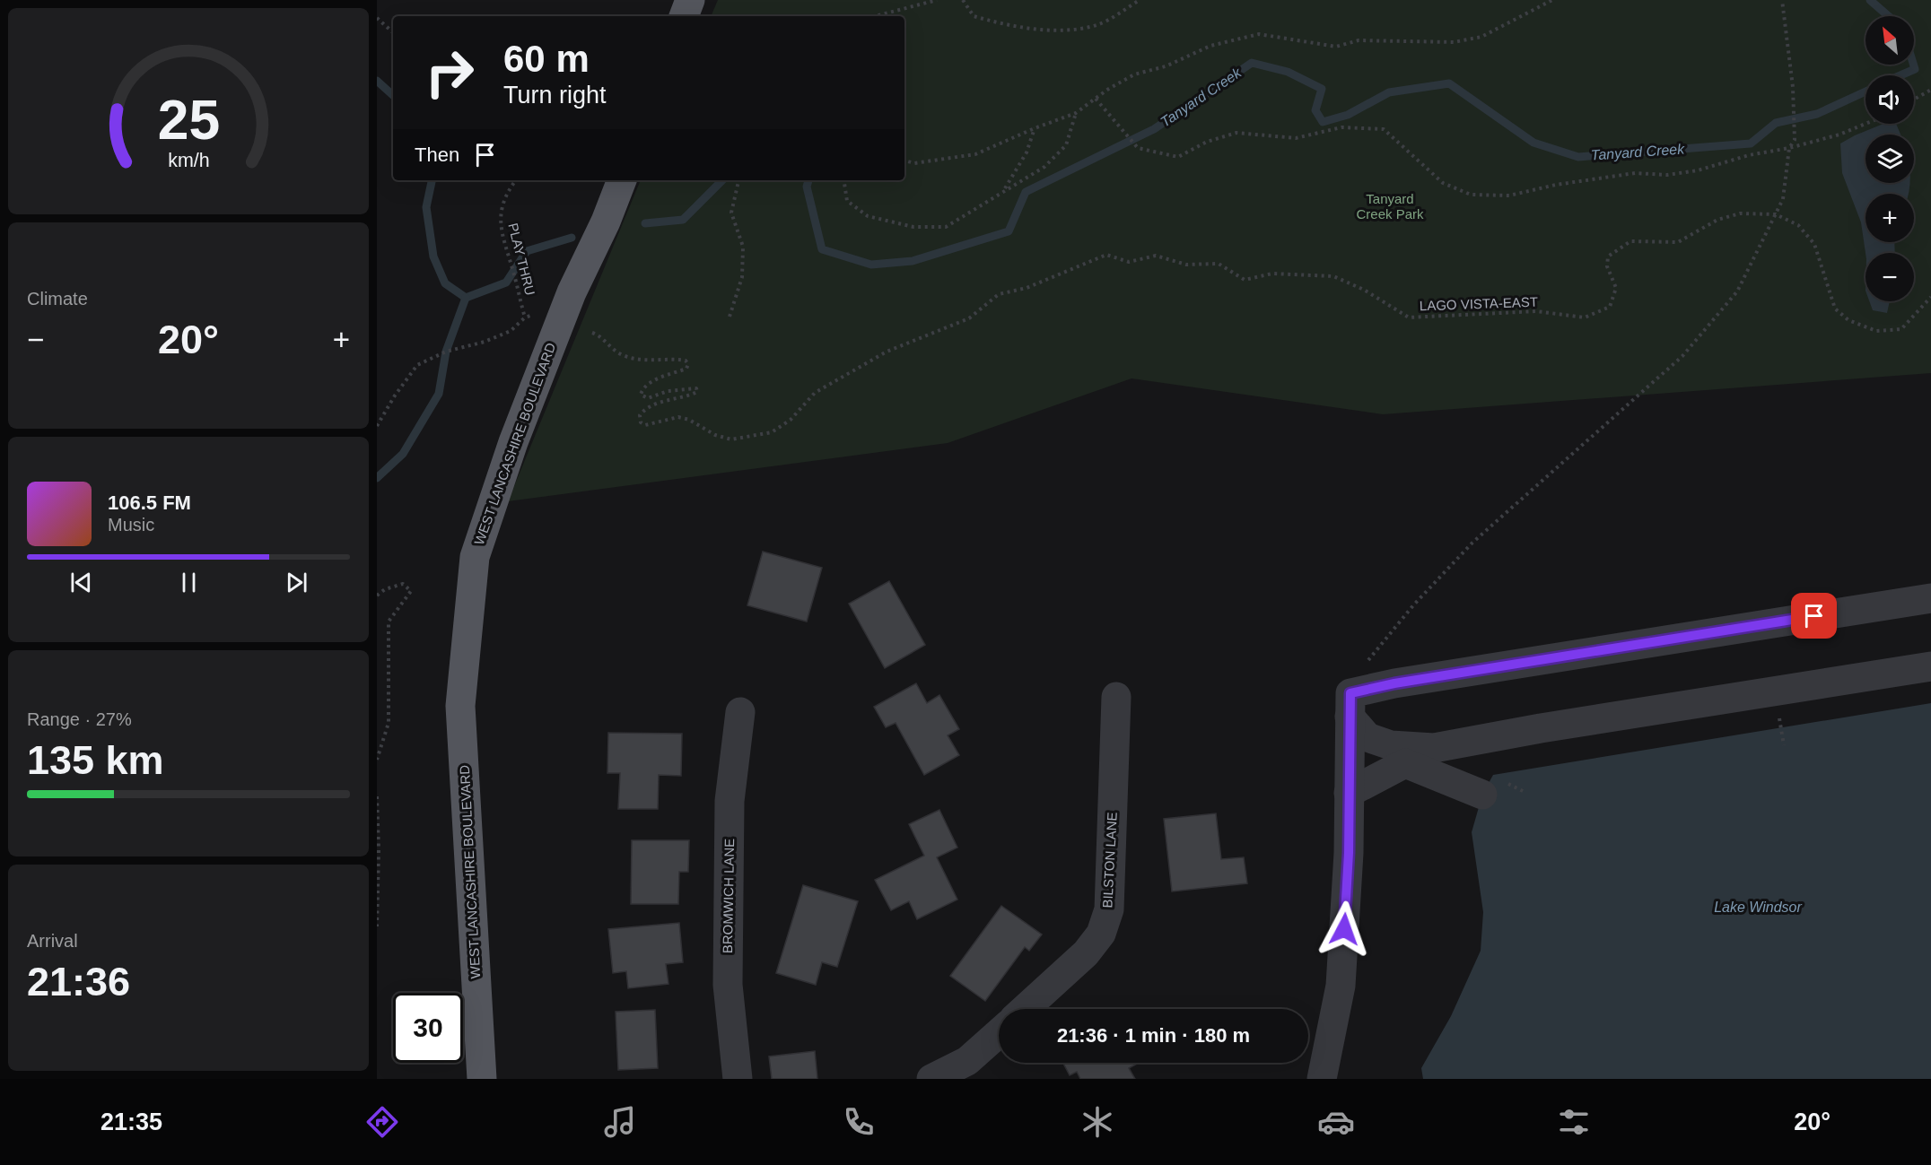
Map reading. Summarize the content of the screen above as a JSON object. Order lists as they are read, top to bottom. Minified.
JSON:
{"streets":{"main road":["WEST LANCASHIRE BOULEVARD"],"street":["BILSTON LANE","BROMWICH LANE"],"path":["PLAY THRU","LAGO VISTA-EAST"]},"water":["Tanyard Creek","Lake Windsor"],"parks":["Tanyard Creek Park"],"north":"top left","page":{"map_buttons":["+","−"],"turn":["60 m","Turn right"],"then":"Then","tile":["Climate",["Range · 27%","135 km"],["Arrival","21:36"]],"heat":["−","20°","+"],"song":["106.5 FM","Music"],"limit":"30","trip":"21:36 · 1 min · 180 m","tabs":["21:35","20°"],"gauge":["25","km/h"]}}
